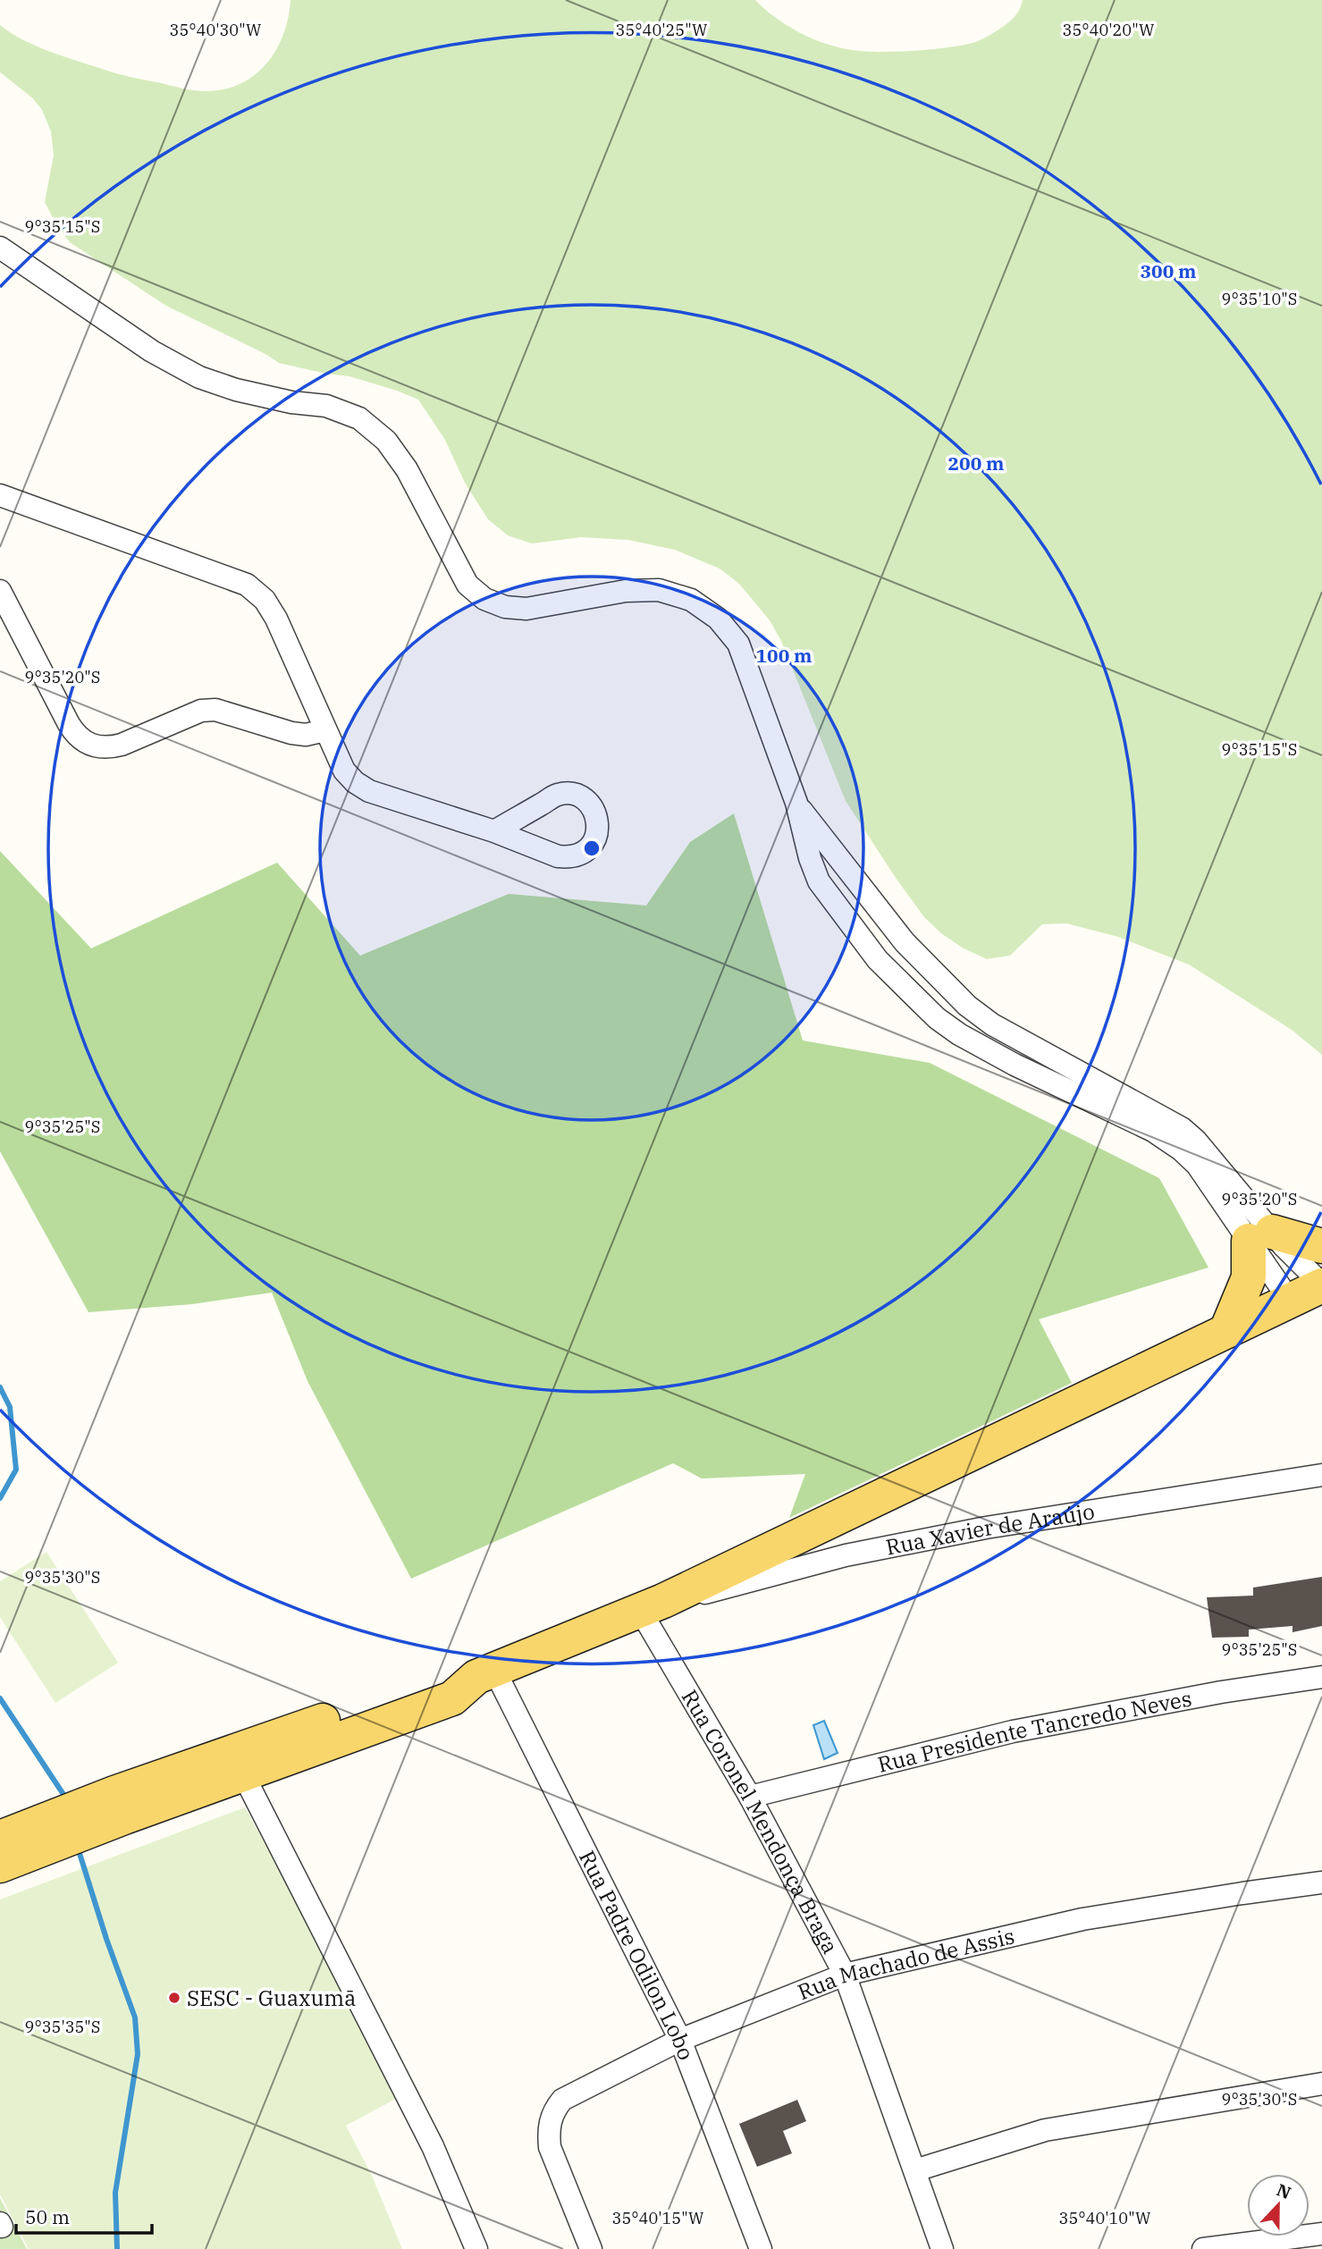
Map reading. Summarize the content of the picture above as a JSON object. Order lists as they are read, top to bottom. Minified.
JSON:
{"streets":{"street":["Rua Xavier de Araújo","Rua Presidente Tancredo Neves","Rua Coronel Mendonça Braga","Rua Padre Odilon Lobo","Rua Machado de Assis"]},"crossings":[["Rua Xavier de Araújo","Rua Coronel Mendonça Braga"],["Rua Presidente Tancredo Neves","Rua Coronel Mendonça Braga"],["Rua Coronel Mendonça Braga","Rua Machado de Assis"],["Rua Padre Odilon Lobo","Rua Machado de Assis"]],"places":["SESC - Guaxumã"],"scale_bar":"50 m","north":"top","coordinates":["35°40'25\"W","35°40'30\"W","35°40'20\"W","9°35'15\"S","9°35'10\"S","9°35'20\"S","9°35'25\"S","9°35'30\"S","9°35'35\"S","35°40'15\"W","35°40'10\"W"],"rings":["300 m","200 m","100 m"]}
